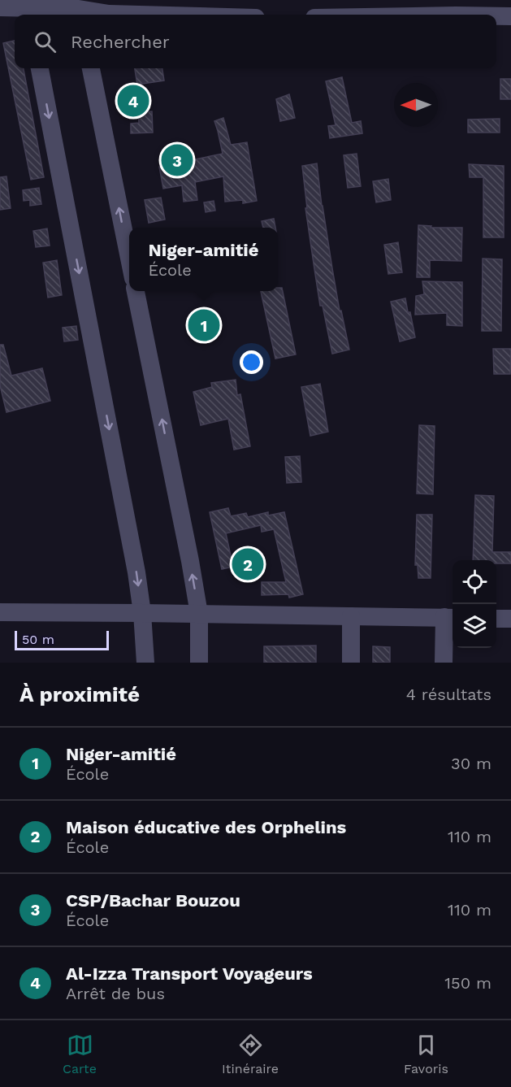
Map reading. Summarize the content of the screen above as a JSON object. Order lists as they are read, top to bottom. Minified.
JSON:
{"scale_bar":"50 m","north":"left","page":{"search":"Rechercher","pins":["4","3","1","2"],"popup":["Niger-amitié","École"],"scale":"50 m","heading":["À proximité","4 résultats"],"list":[{"mark":"1","name":"Niger-amitié","note":"École","value":"30 m"},{"mark":"2","name":"Maison éducative des Orphelins","note":"École","value":"110 m"},{"mark":"3","name":"CSP/Bachar Bouzou","note":"École","value":"110 m"},{"mark":"4","name":"Al-Izza Transport Voyageurs","note":"Arrêt de bus","value":"150 m"}],"nav":["Carte","Itinéraire","Favoris"]}}
